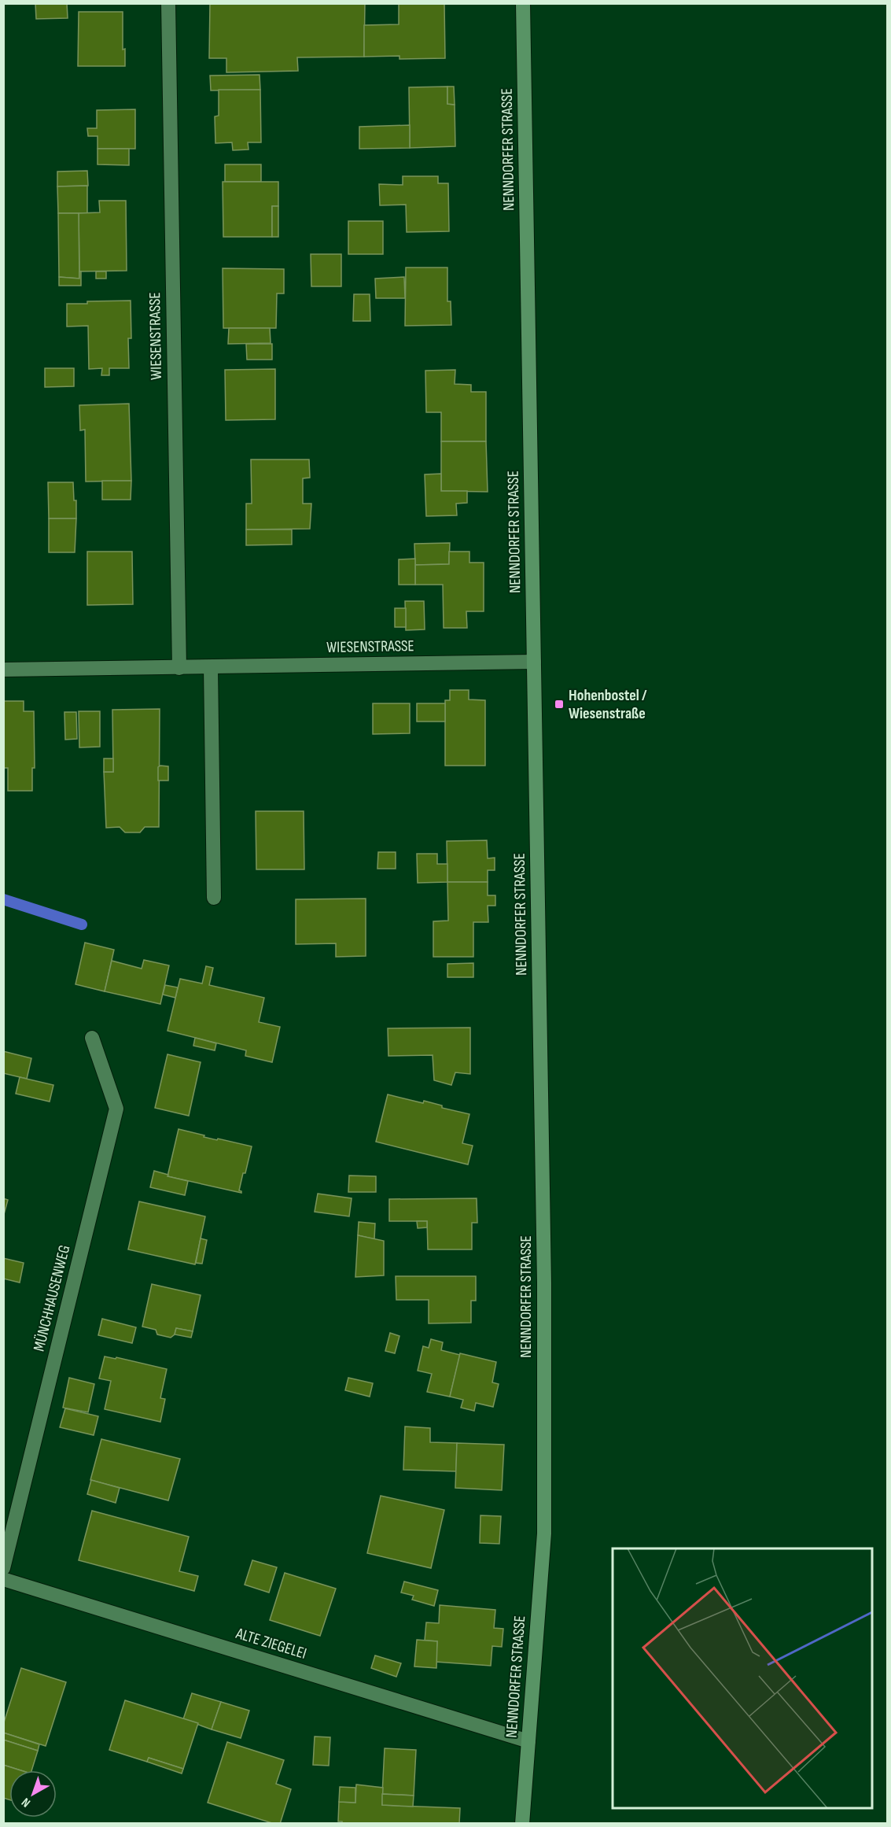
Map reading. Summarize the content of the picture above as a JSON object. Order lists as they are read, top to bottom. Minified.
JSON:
{"streets":{"main road":["NENNDORFER STRASSE"],"street":["WIESENSTRASSE","MÜNCHHAUSENWEG","ALTE ZIEGELEI"]},"crossings":[["NENNDORFER STRASSE","WIESENSTRASSE"],["NENNDORFER STRASSE","ALTE ZIEGELEI"]],"places":{"transit":["Hohenbostel / Wiesenstraße"]},"north":"bottom left"}
